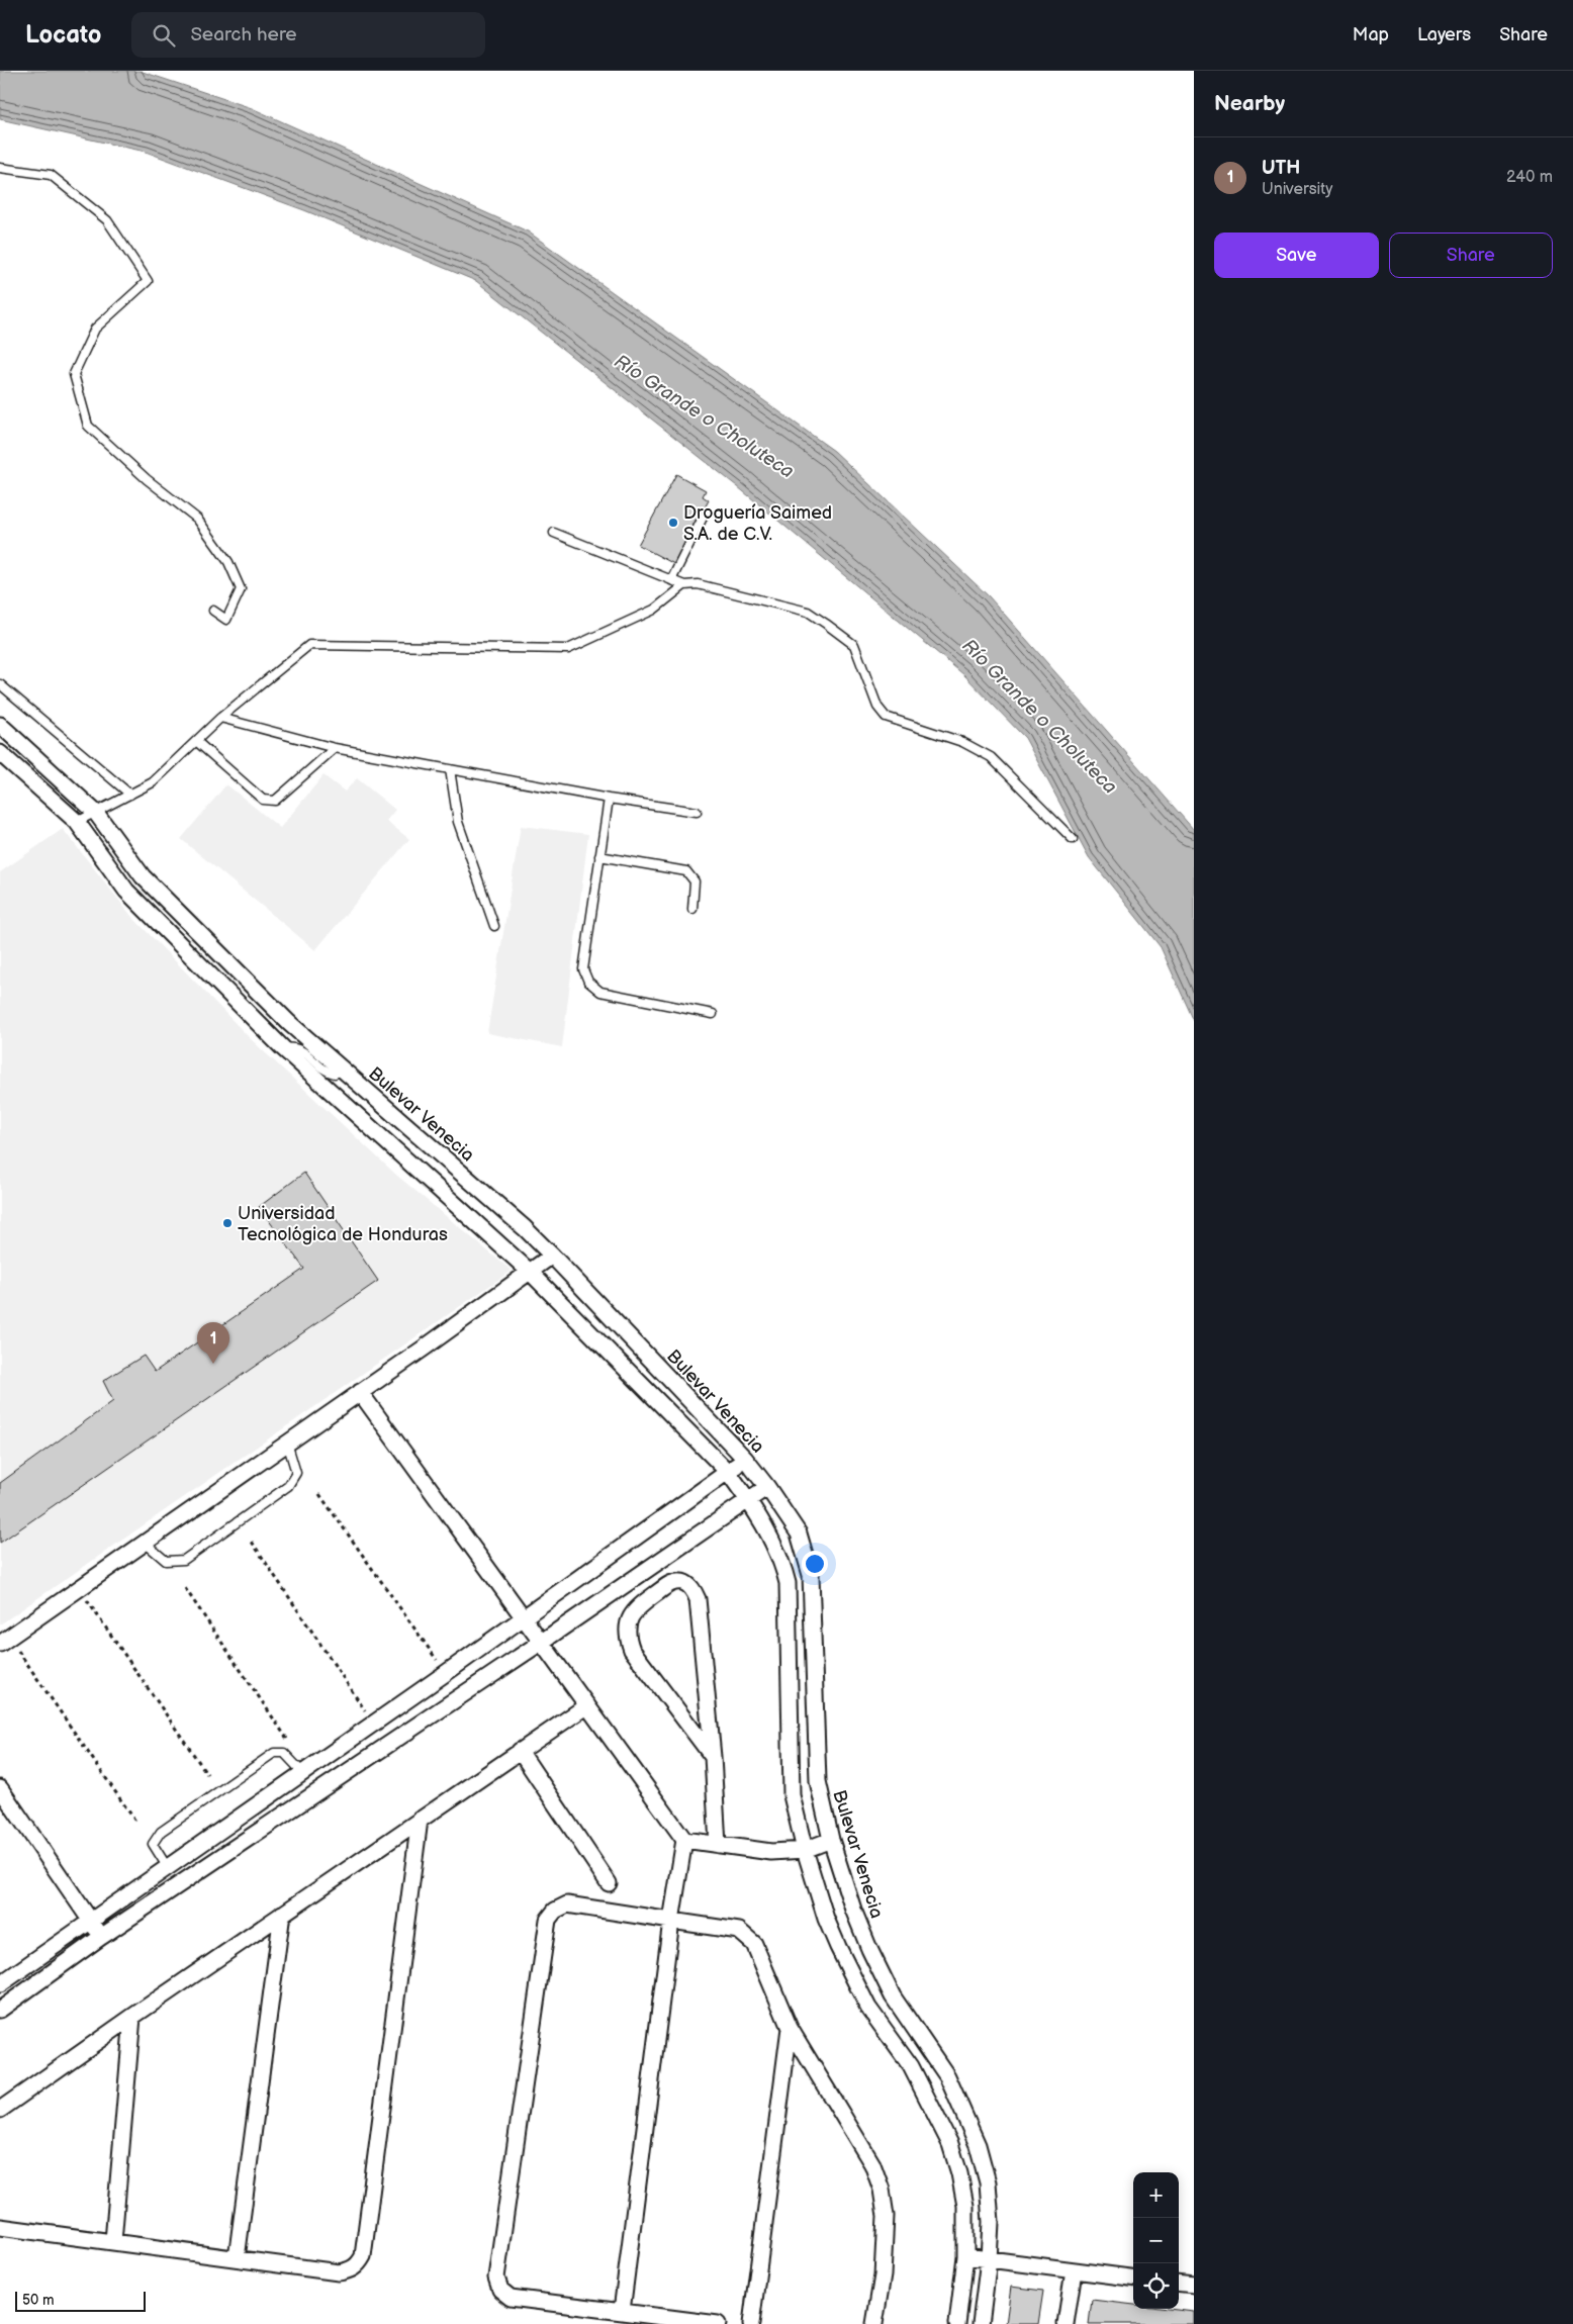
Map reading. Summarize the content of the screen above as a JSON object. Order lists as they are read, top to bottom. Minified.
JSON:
{"streets":{"street":["Bulevar Venecia"]},"water":["Río Grande o Choluteca"],"places":["Droguería Saimed S.A. de C.V.","Universidad Tecnológica de Honduras"],"scale_bar":"50 m","page":{"header":"Locato","search":"Search here","nav":["Map","Layers","Share"],"heading":"Nearby","list":[{"mark":"1","name":"UTH","note":"University","value":"240 m"}],"buttons":["Save","Share"],"pins":"1","map_buttons":["+","−"],"scale":"50 m"}}
